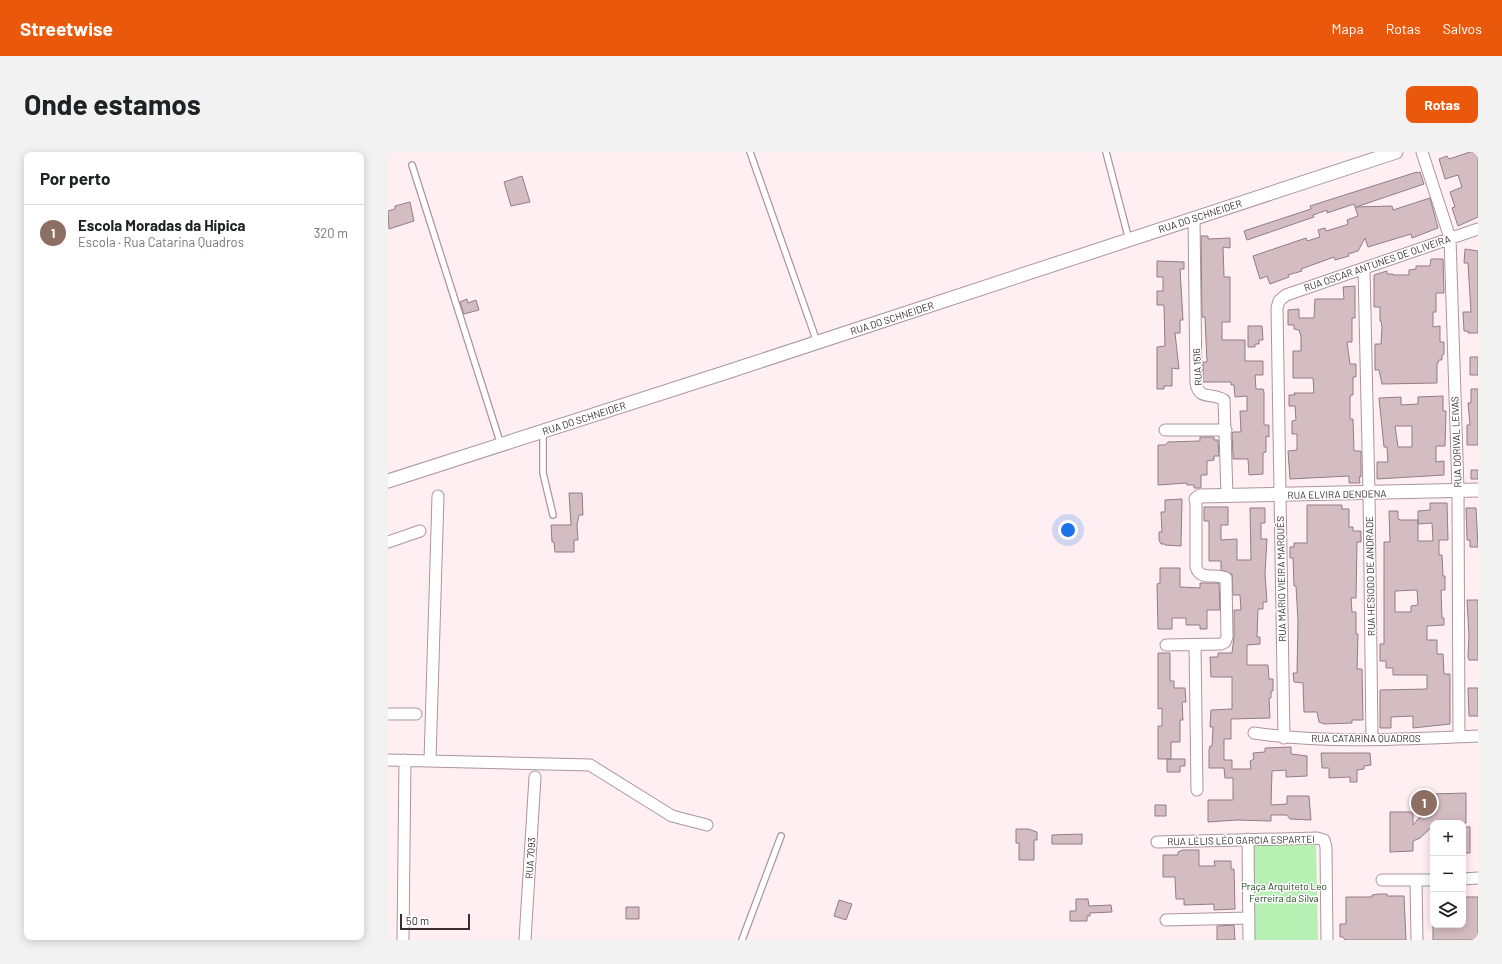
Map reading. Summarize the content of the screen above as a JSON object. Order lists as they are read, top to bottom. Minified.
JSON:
{"streets":{"street":["RUA DO SCHNEIDER","RUA OSCAR ANTUNES DE OLIVEIRA","RUA 1516","RUA DORIVAL LEIVAS","RUA ELVIRA DENDENA","RUA HESIODO DE ANDRADE","RUA MÁRIO VIEIRA MARQUÊS","RUA CATARINA QUADROS","RUA LÉLIS LÉO GARCIA ESPARTEI","RUA 7093"]},"crossings":[["RUA DO SCHNEIDER","RUA 1516"],["RUA OSCAR ANTUNES DE OLIVEIRA","RUA DORIVAL LEIVAS"],["RUA OSCAR ANTUNES DE OLIVEIRA","RUA HESIODO DE ANDRADE"],["RUA OSCAR ANTUNES DE OLIVEIRA","RUA MÁRIO VIEIRA MARQUÊS"],["RUA 1516","RUA ELVIRA DENDENA"],["RUA DORIVAL LEIVAS","RUA ELVIRA DENDENA"],["RUA DORIVAL LEIVAS","RUA CATARINA QUADROS"],["RUA ELVIRA DENDENA","RUA HESIODO DE ANDRADE"],["RUA ELVIRA DENDENA","RUA MÁRIO VIEIRA MARQUÊS"],["RUA HESIODO DE ANDRADE","RUA CATARINA QUADROS"],["RUA MÁRIO VIEIRA MARQUÊS","RUA CATARINA QUADROS"]],"parks":["Praça Arquiteto Leo Ferreira da Silva"],"scale_bar":"50 m","page":{"header":"Streetwise","nav":["Mapa","Rotas","Salvos"],"buttons":"Rotas","title":"Onde estamos","heading":"Por perto","list":[{"mark":"1","name":"Escola Moradas da Hípica","note":"Escola · Rua Catarina Quadros","value":"320 m"}],"pins":"1","map_buttons":["+","−"],"scale":"50 m"}}
